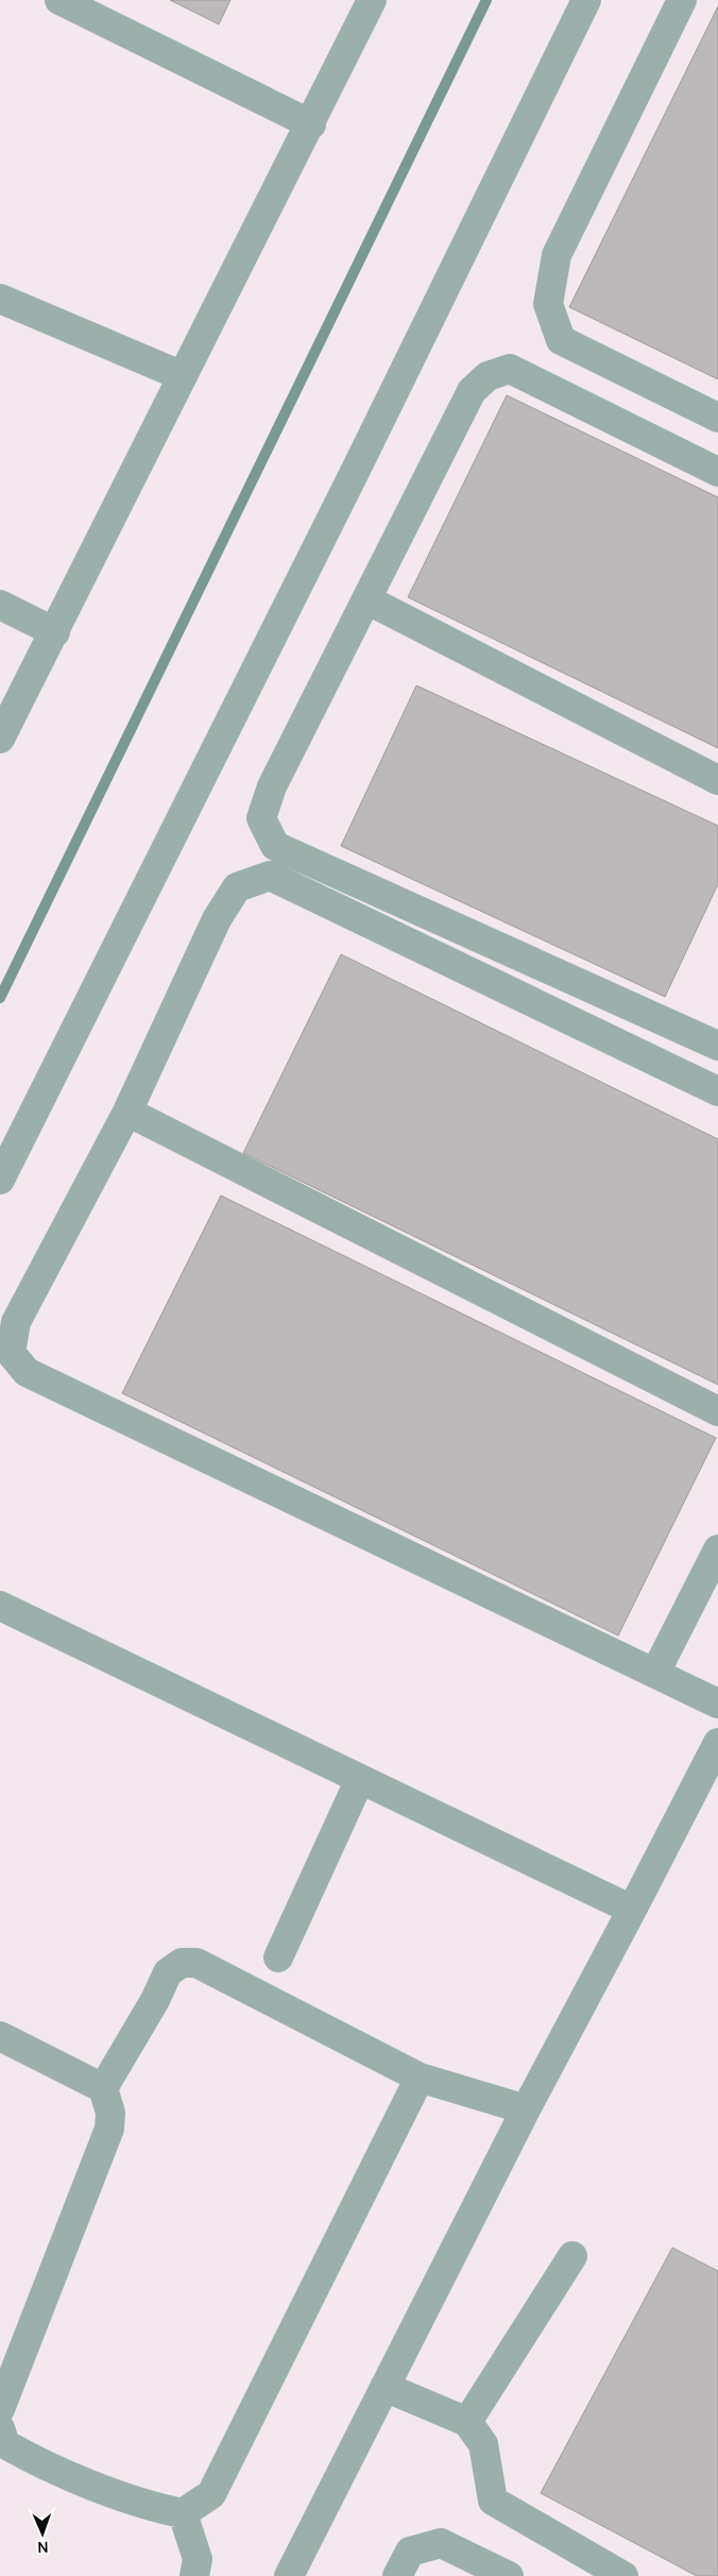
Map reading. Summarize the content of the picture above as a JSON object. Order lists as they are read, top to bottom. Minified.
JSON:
{"north":"bottom"}
